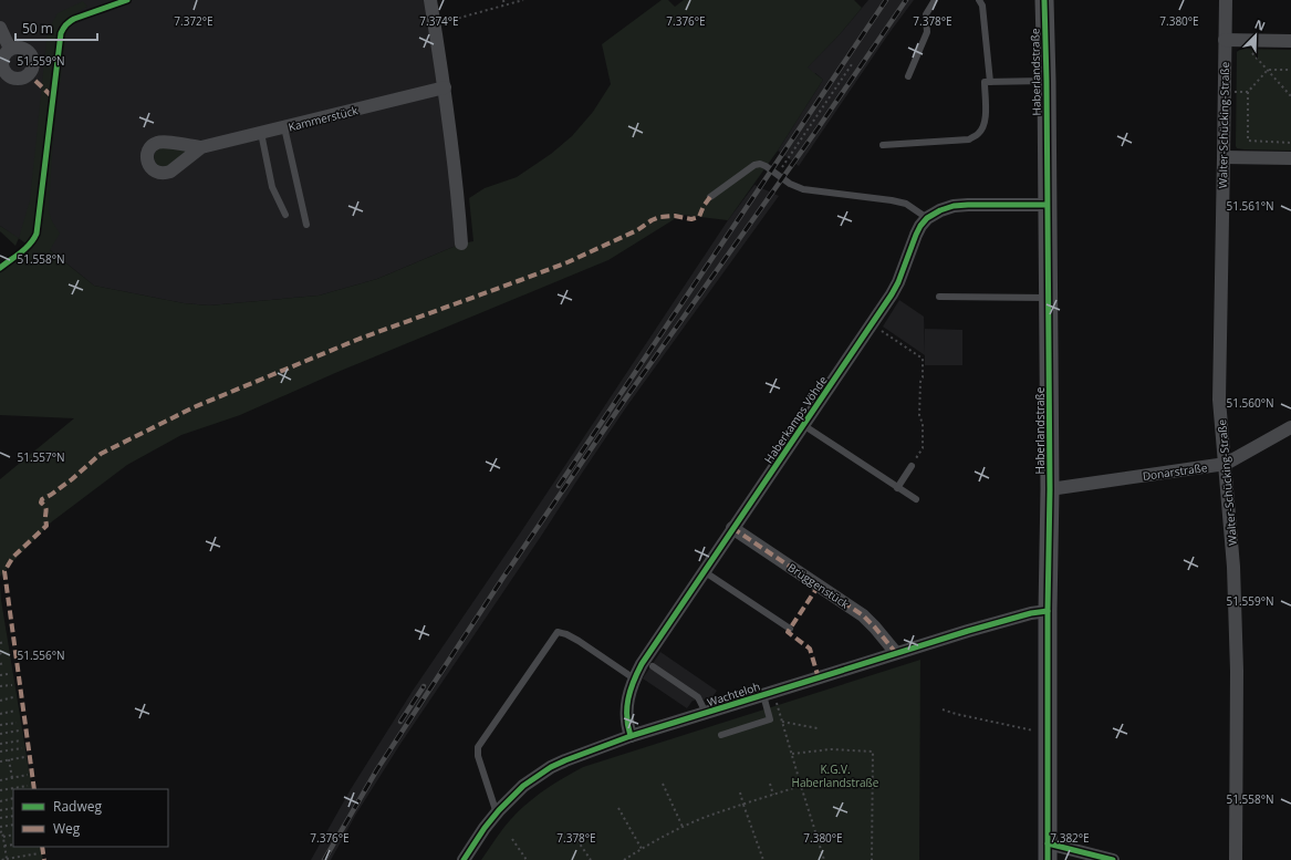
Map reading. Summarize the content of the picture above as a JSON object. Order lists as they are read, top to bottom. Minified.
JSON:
{"streets":{"street":["Haberlandstraße","Kammerstück","Walter-Schücking-Straße","Haberkamps Vöhde","Donarstraße","Brüggenstück","Wachteloh"]},"crossings":[["Haberlandstraße","Donarstraße"],["Haberlandstraße","Wachteloh"],["Walter-Schücking-Straße","Donarstraße"],["Haberkamps Vöhde","Brüggenstück"],["Haberkamps Vöhde","Wachteloh"],["Brüggenstück","Wachteloh"]],"parks":["K.G.V. Haberlandstraße"],"legend":["Radweg","Weg"],"scale_bar":"50 m","north":"top right","coordinates":["7.372°E","7.374°E","7.376°E","7.378°E","7.380°E","51.559°N","51.561°N","51.558°N","51.560°N","51.557°N","51.556°N","7.382°E"]}
